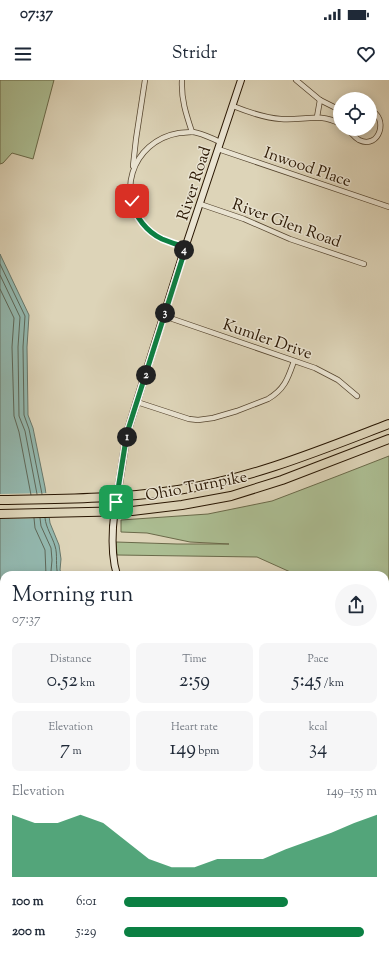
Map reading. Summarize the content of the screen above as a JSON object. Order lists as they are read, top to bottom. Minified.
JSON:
{"streets":{"highway":["Ohio Turnpike"],"street":["Inwood Place","River Road","River Glen Road","Kumler Drive"]},"crossings":[["Inwood Place","River Road"],["River Road","River Glen Road"],["River Road","Kumler Drive"]],"page":{"status":"07:37","header":"Stridr","pins":["4","3","2","1"],"heading":["Morning run","07:37"],"stats":[["Distance","0.52 km"],["Time","2:59"],["Pace","5:45 /km"],["Elevation","7 m"],["Heart rate","149 bpm"],["kcal","34"]],"chart":["Elevation","149–155 m"],"list":[{"name":"100 m","note":"6:01"},{"name":"200 m","note":"5:29"}]}}
